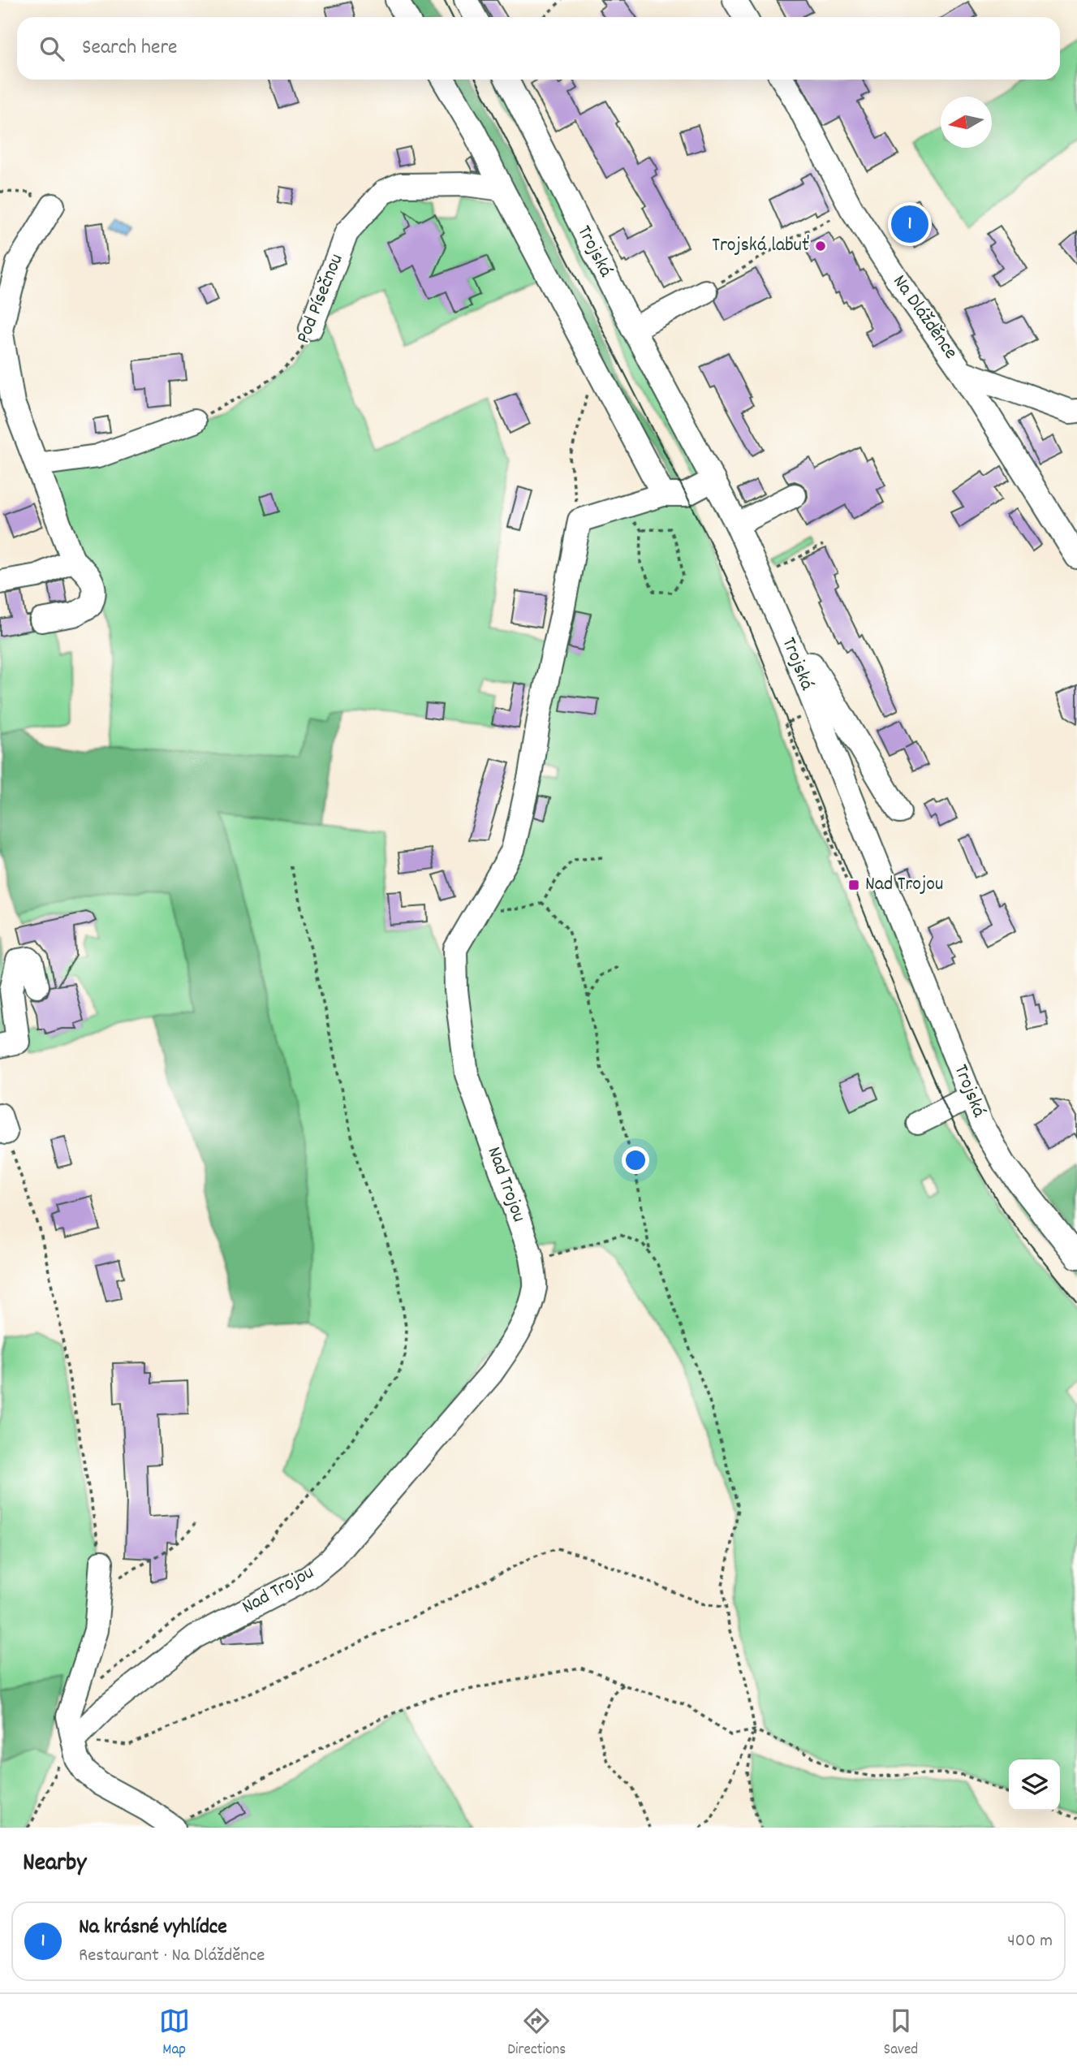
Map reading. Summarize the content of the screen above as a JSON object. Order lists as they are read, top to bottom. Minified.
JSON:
{"streets":{"street":["Trojská","Pod Písečnou","Na Dlážděnce","Nad Trojou"]},"places":{"other":["Trojská labuť"],"transit":["Nad Trojou"]},"north":"left","page":{"search":"Search here","pins":"1","heading":"Nearby","list":[{"mark":"1","name":"Na krásné vyhlídce","note":"Restaurant · Na Dlážděnce","value":"400 m"}],"nav":["Map","Directions","Saved"]}}
